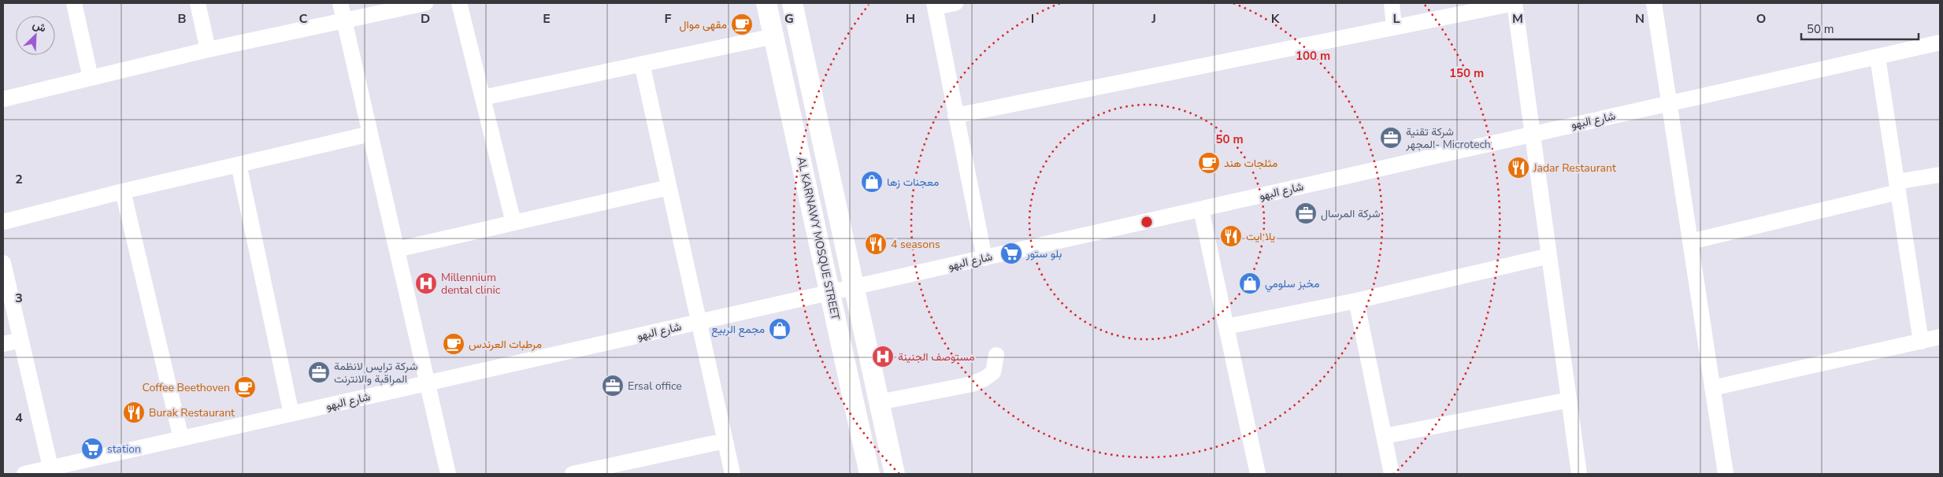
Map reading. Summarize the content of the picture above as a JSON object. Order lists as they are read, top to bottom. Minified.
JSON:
{"streets":{"main road":["AL KARNAWY MOSQUE STREET"],"street":["شارع البهو"]},"crossings":[["شارع البهو","AL KARNAWY MOSQUE STREET"]],"places":{"cafe":["مقهى موال","مثلجات هند","مرطبات العرندس","Coffee Beethoven"],"office":["شركة تقنية المجهر- Microtech","شركة المرسال","شركة ترايس لانظمة المراقبة والانترنت","Ersal office"],"restaurant":["Jadar Restaurant","يلا ايت","4 seasons","Burak Restaurant"],"shop":["معجنات زها","مخبز سلومي","مجمع الربيع"],"supermarket":["بلو ستور","station"],"hospital":["Millennium dental clinic","مستوصف الجنينة"]},"scale_bar":"50 m","north":"top right","grid":{"columns":["B","C","D","E","F","G","H","I","J","K","L","M","N","O"],"rows":["2","3","4"]},"rings":["100 m","150 m","50 m"]}
